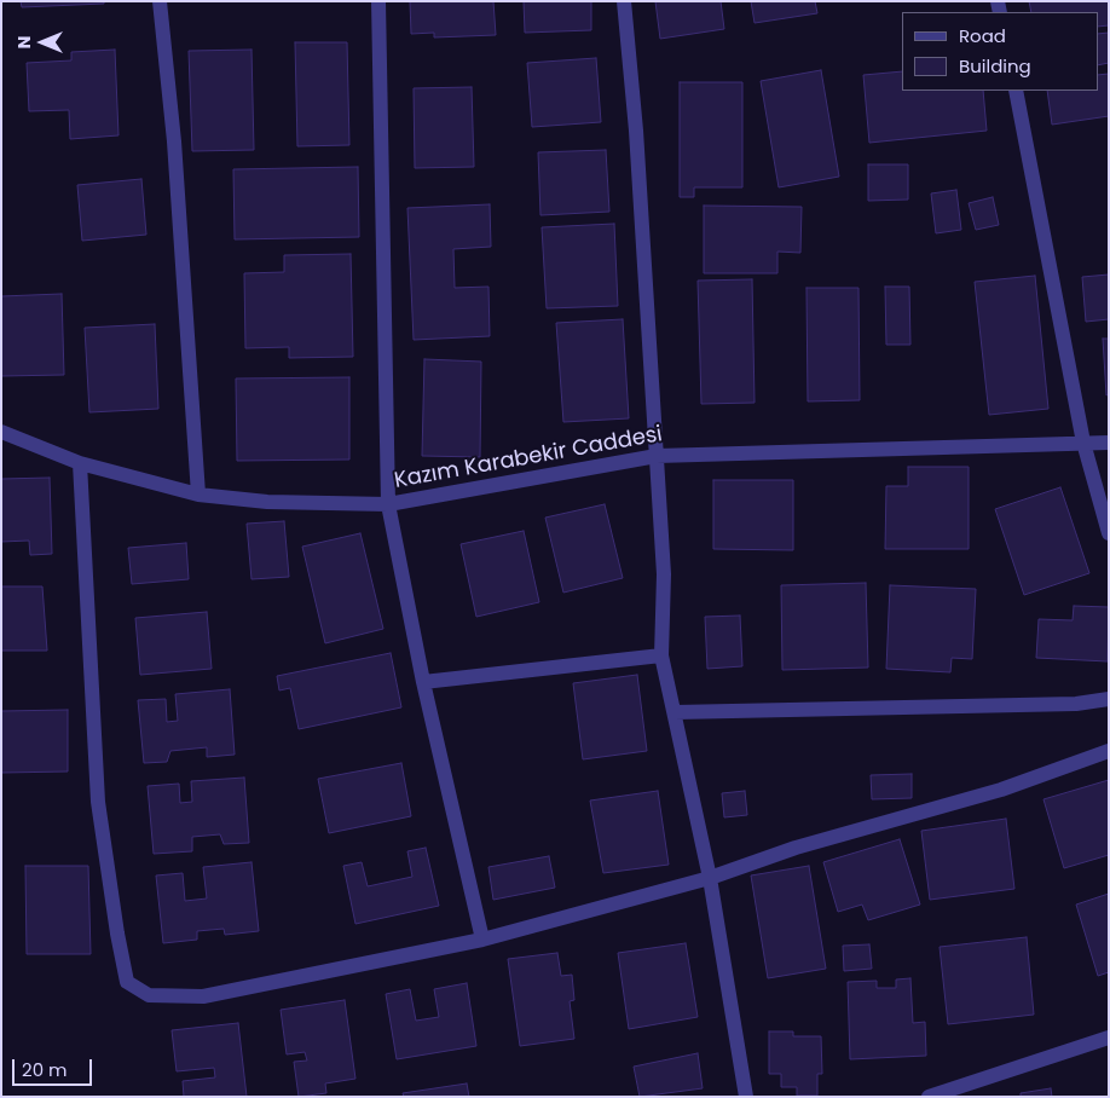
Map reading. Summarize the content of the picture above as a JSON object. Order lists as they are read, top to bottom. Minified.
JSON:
{"streets":{"street":["Kazım Karabekir Caddesi"]},"legend":["Road","Building"],"scale_bar":"20 m","north":"left"}
